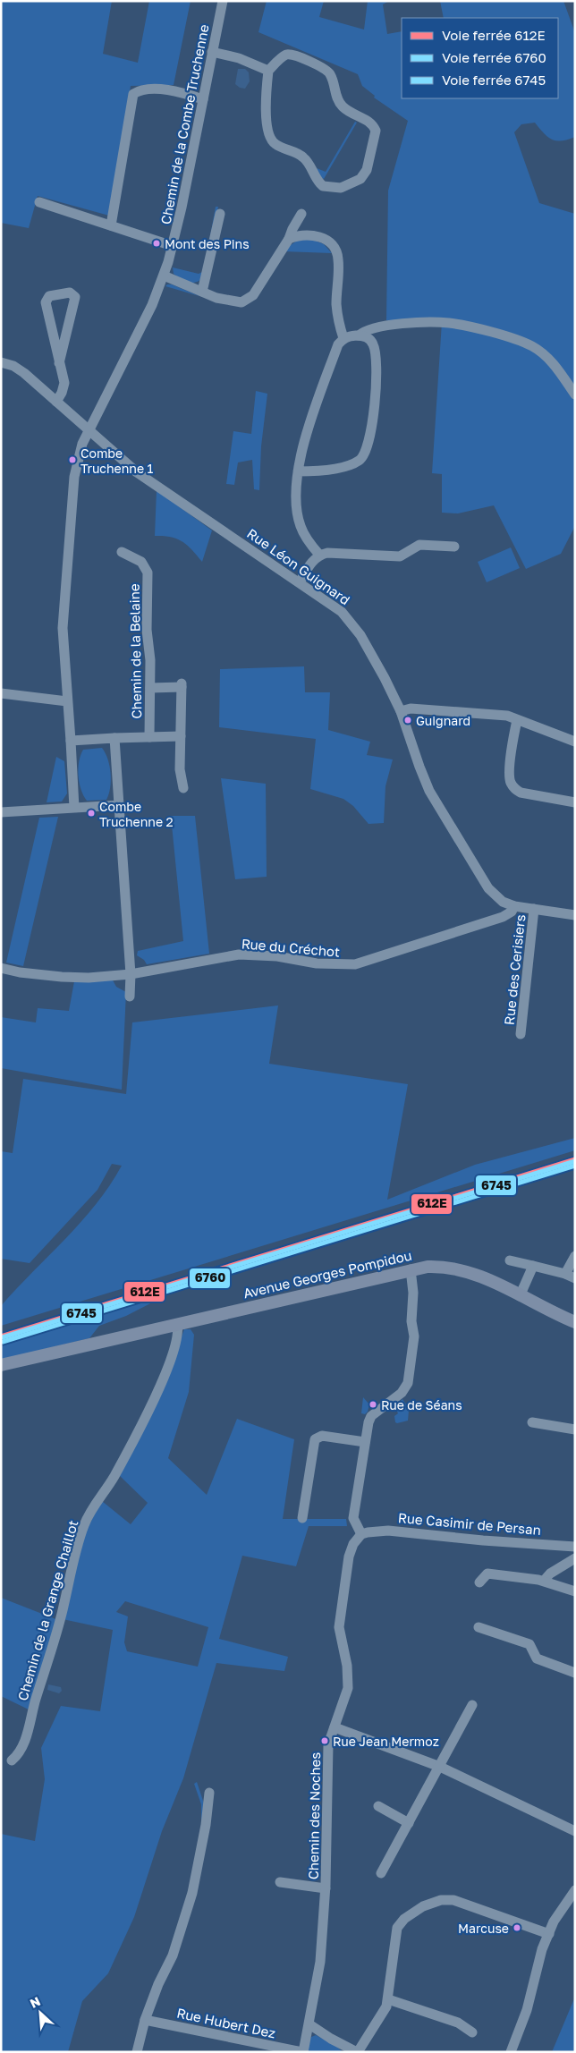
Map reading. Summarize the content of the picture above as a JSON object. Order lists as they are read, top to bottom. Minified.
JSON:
{"streets":{"main road":["Avenue Georges Pompidou"],"street":["Chemin de la Combe Truchenne","Rue Léon Guignard","Chemin de la Belaine","Rue du Créchot","Rue des Cerisiers","Rue Casimir de Persan","Chemin de la Grange Chaillot","Chemin des Noches","Rue Hubert Dez"]},"crossings":[["Chemin de la Combe Truchenne","Rue Léon Guignard"],["Rue Léon Guignard","Rue du Créchot"],["Rue Léon Guignard","Rue des Cerisiers"],["Avenue Georges Pompidou","Chemin de la Grange Chaillot"],["Rue Casimir de Persan","Chemin des Noches"],["Chemin des Noches","Rue Hubert Dez"]],"places":["Mont des Pins","Combe Truchenne 1","Guignard","Combe Truchenne 2","Rue de Séans","Rue Jean Mermoz","Marcuse"],"lines":["rail line 612E","rail line 6745","rail line 6760"],"legend":["Voie ferrée 612E","Voie ferrée 6760","Voie ferrée 6745"],"north":"top left"}
